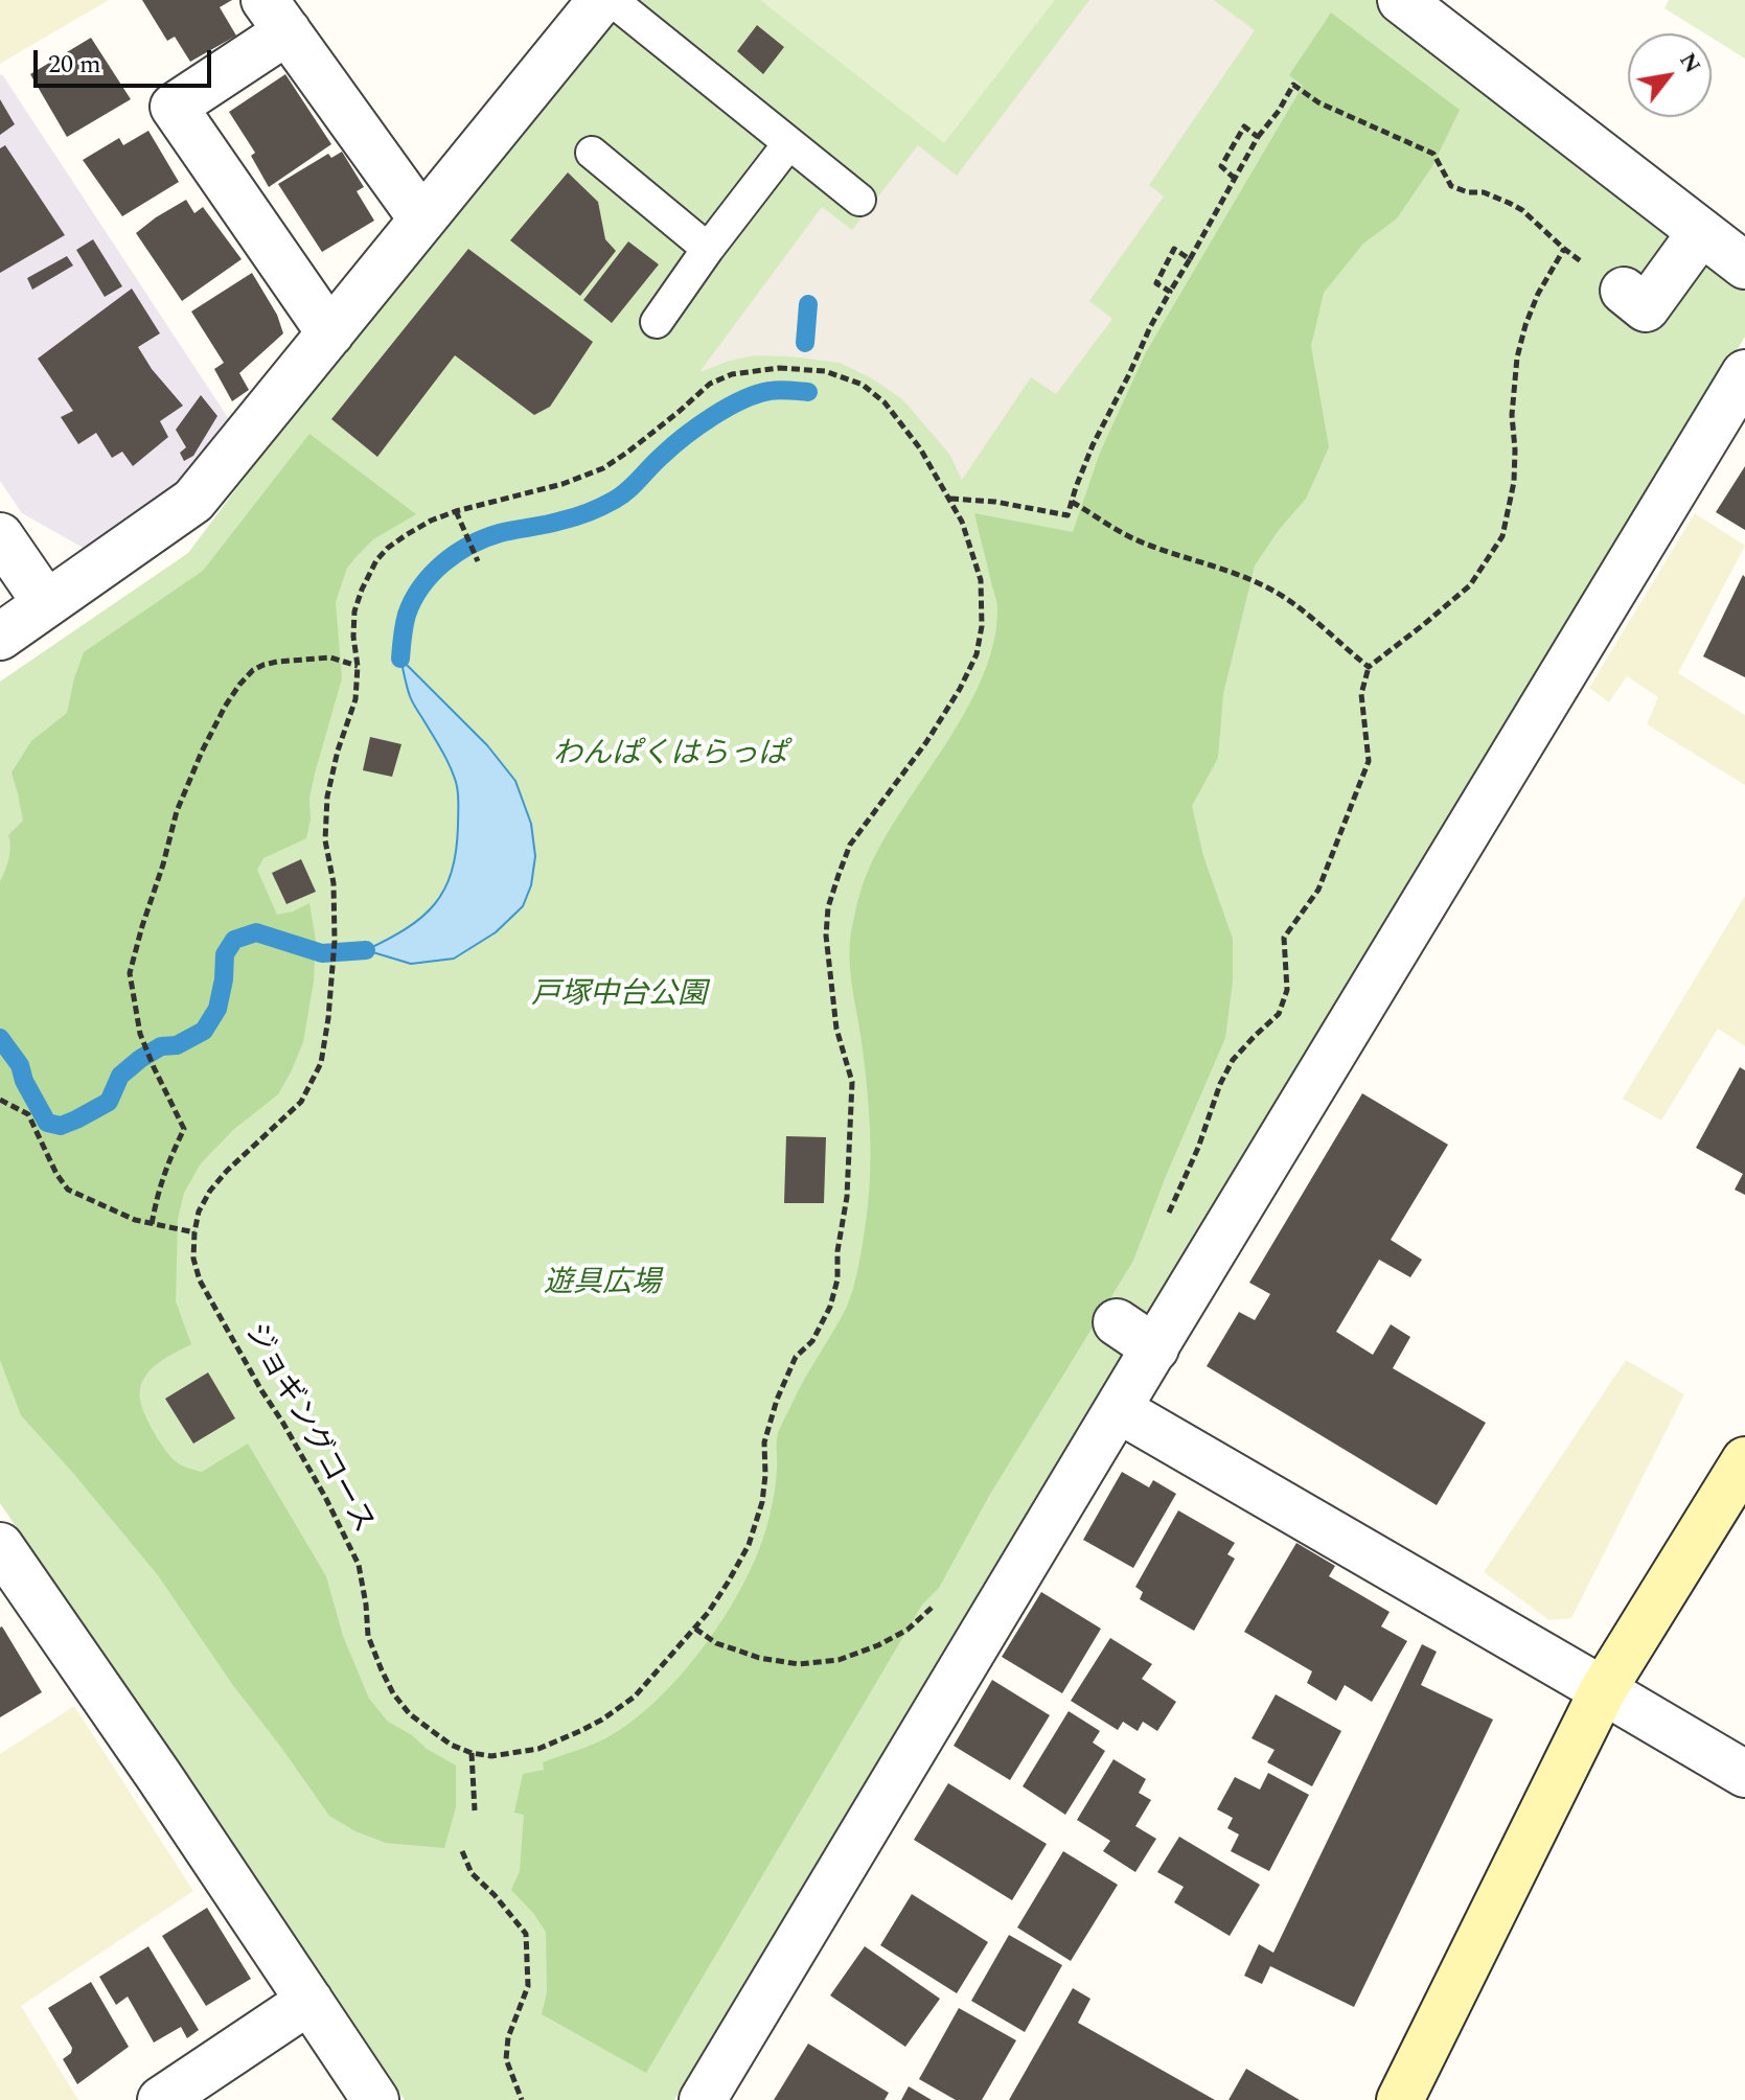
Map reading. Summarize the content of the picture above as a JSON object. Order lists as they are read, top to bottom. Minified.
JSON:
{"streets":{"path":["ジョギングコース"]},"parks":["わんぱくはらっぱ","戸塚中台公園","遊具広場"],"scale_bar":"20 m","north":"top right"}
